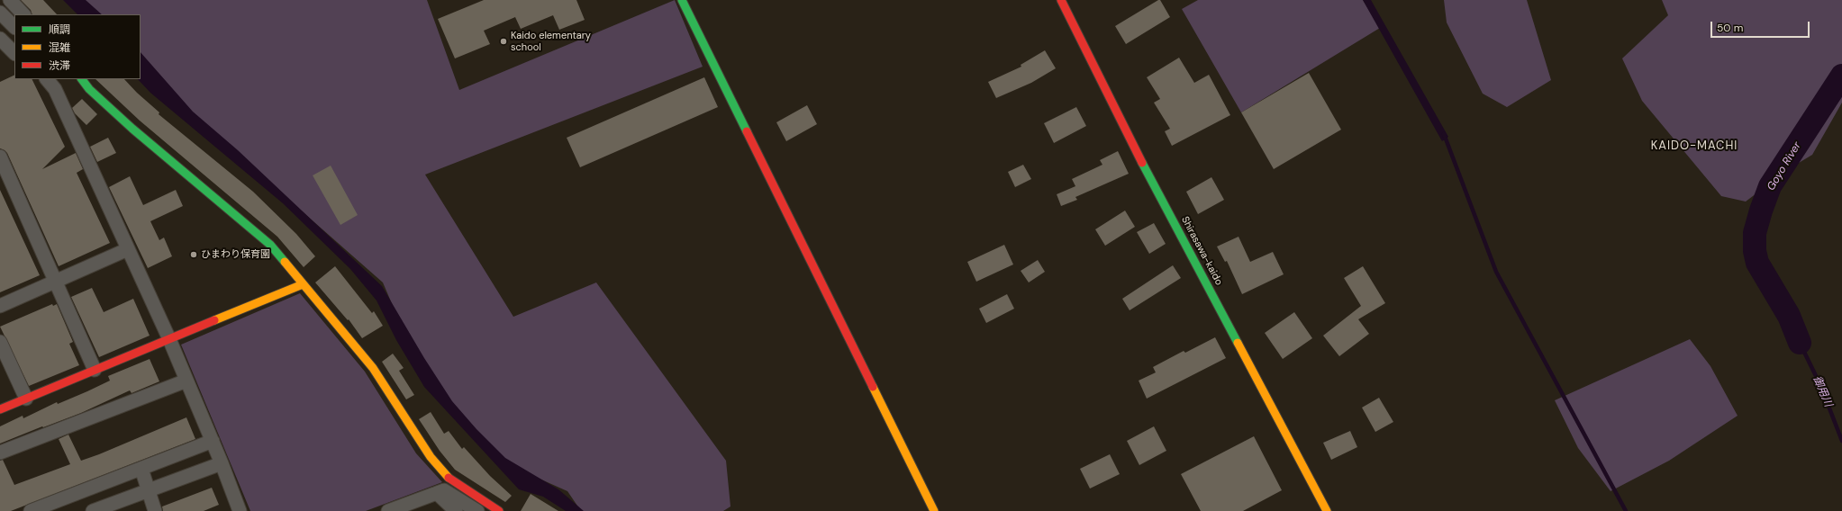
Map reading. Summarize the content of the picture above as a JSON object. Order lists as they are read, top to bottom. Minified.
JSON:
{"streets":{"street":["Shirasawa-kaido"]},"districts":["KAIDO-MACHI"],"water":["Goyo River","御用川"],"places":["Kaido elementary school","ひまわり保育園"],"legend":["順調","混雑","渋滞"],"scale_bar":"50 m"}
